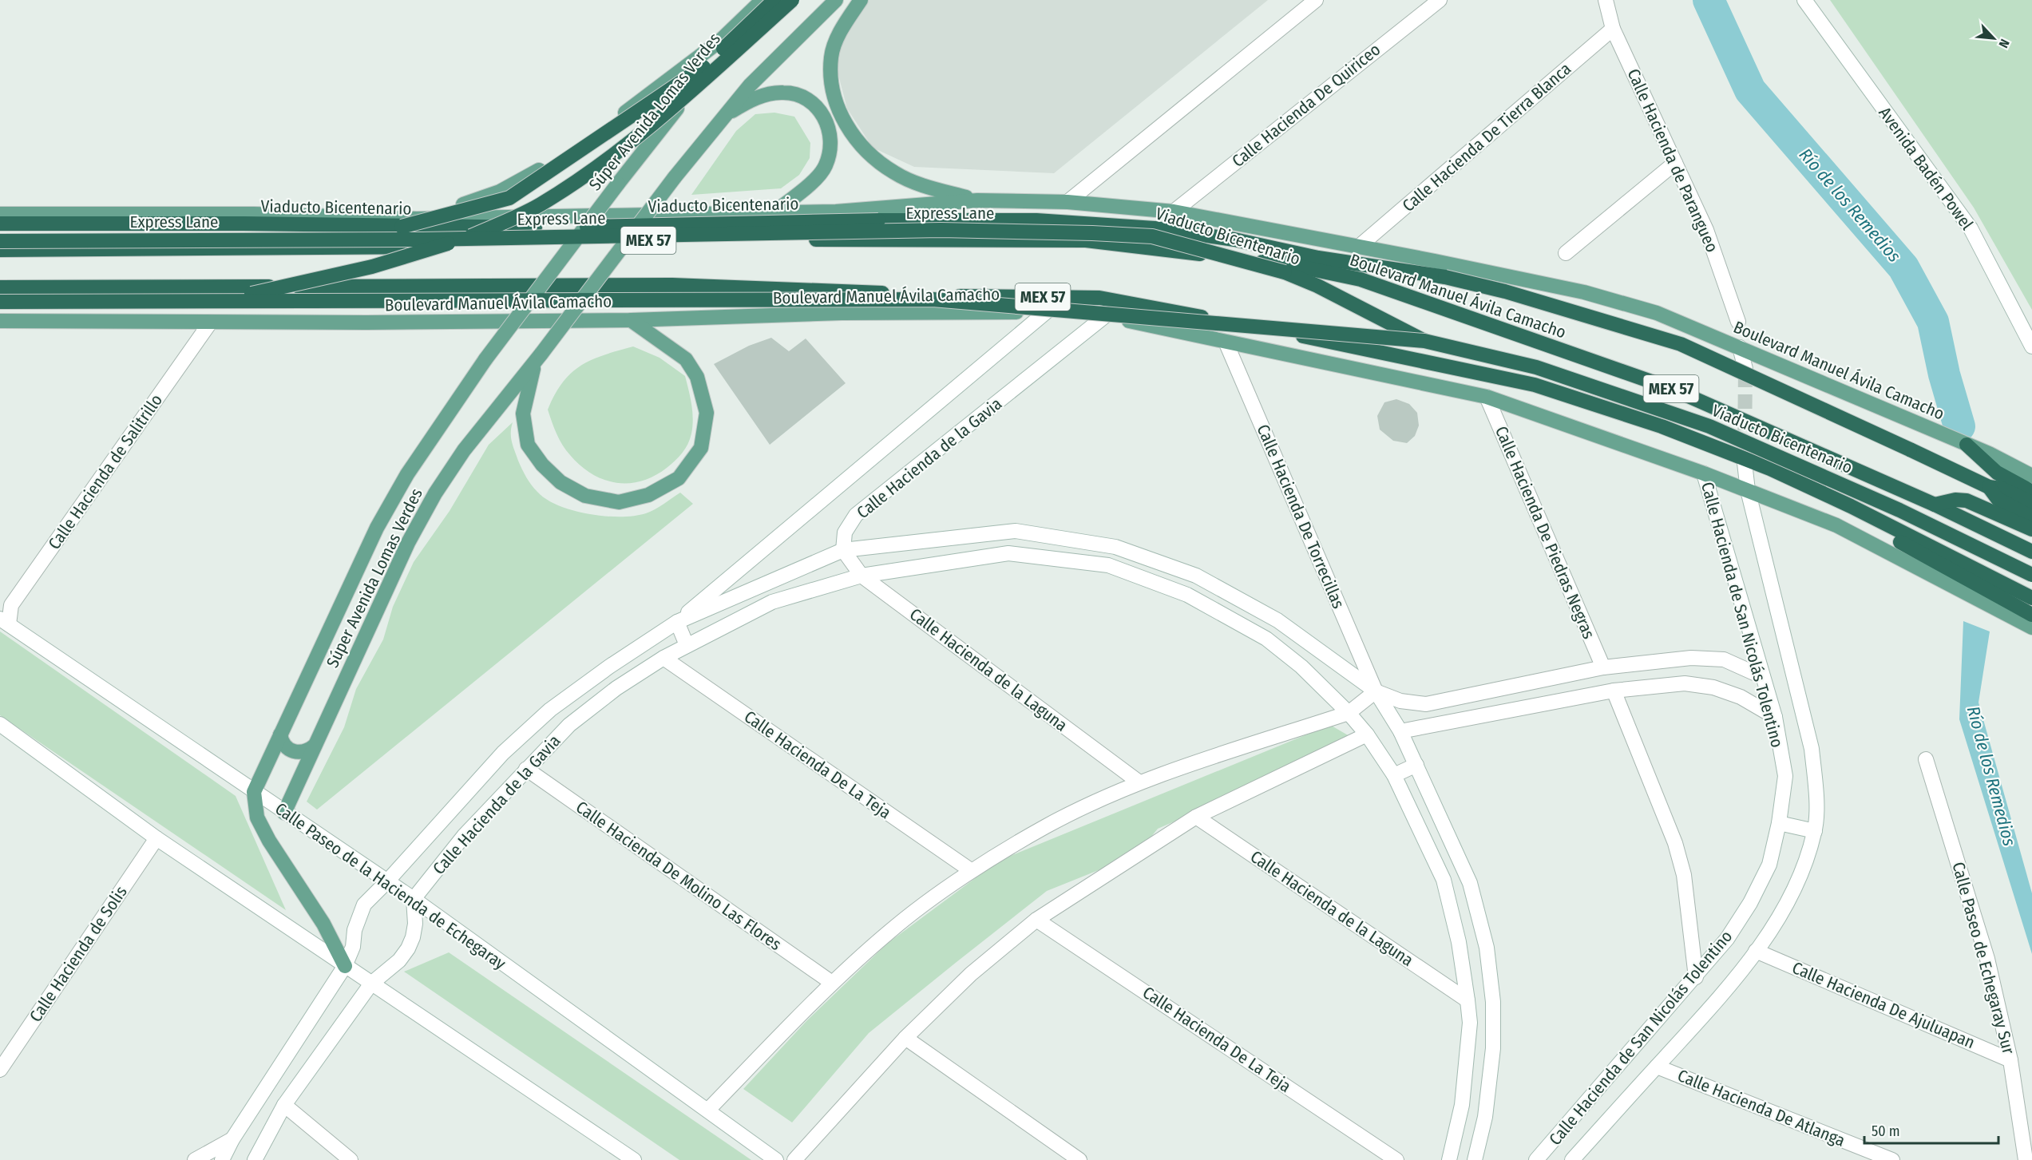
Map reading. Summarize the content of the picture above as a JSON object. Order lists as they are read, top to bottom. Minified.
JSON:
{"streets":{"highway":["Viaducto Bicentenario","Express Lane","MEX 57","Boulevard Manuel Ávila Camacho"],"main road":["Súper Avenida Lomas Verdes"],"street":["Calle Hacienda De Quiriceo","Calle Hacienda De Tierra Blanca","Calle Hacienda de Parangueo","Avenida Badén Powel","Calle Hacienda de la Gavia","Calle Hacienda de Salitrillo","Calle Hacienda De Torrecillas","Calle Hacienda De Piedras Negras","Calle Hacienda de San Nicolás Tolentino","Calle Hacienda de la Laguna","Calle Hacienda De La Teja","Calle Hacienda De Molino Las Flores","Calle Paseo de la Hacienda de Echegaray","Calle Hacienda de Solis","Calle Paseo de Echegaray Sur","Calle Hacienda De Ajuluapan","Calle Hacienda De Atlanga"]},"crossings":[["Calle Hacienda De Quiriceo","Boulevard Manuel Ávila Camacho"],["Súper Avenida Lomas Verdes","Calle Paseo de la Hacienda de Echegaray"],["Calle Hacienda De Tierra Blanca","Calle Hacienda de Parangueo"],["Calle Hacienda De Tierra Blanca","Boulevard Manuel Ávila Camacho"],["Viaducto Bicentenario","Express Lane"],["Boulevard Manuel Ávila Camacho","Calle Hacienda de la Gavia"],["Boulevard Manuel Ávila Camacho","Calle Hacienda de Salitrillo"],["Boulevard Manuel Ávila Camacho","Calle Hacienda De Torrecillas"],["Boulevard Manuel Ávila Camacho","Calle Hacienda De Piedras Negras"],["Boulevard Manuel Ávila Camacho","Calle Hacienda de San Nicolás Tolentino"],["Calle Hacienda de la Gavia","Calle Hacienda de la Laguna"],["Calle Hacienda de la Gavia","Calle Hacienda De La Teja"],["Calle Hacienda de la Gavia","Calle Hacienda De Molino Las Flores"],["Calle Hacienda de la Gavia","Calle Paseo de la Hacienda de Echegaray"],["Calle Hacienda de Salitrillo","Calle Paseo de la Hacienda de Echegaray"],["Calle Hacienda de San Nicolás Tolentino","Calle Hacienda De Ajuluapan"],["Calle Hacienda de San Nicolás Tolentino","Calle Hacienda De Atlanga"],["Calle Paseo de Echegaray Sur","Calle Hacienda De Ajuluapan"]],"water":["Río de los Remedios"],"scale_bar":"50 m","north":"bottom right"}
